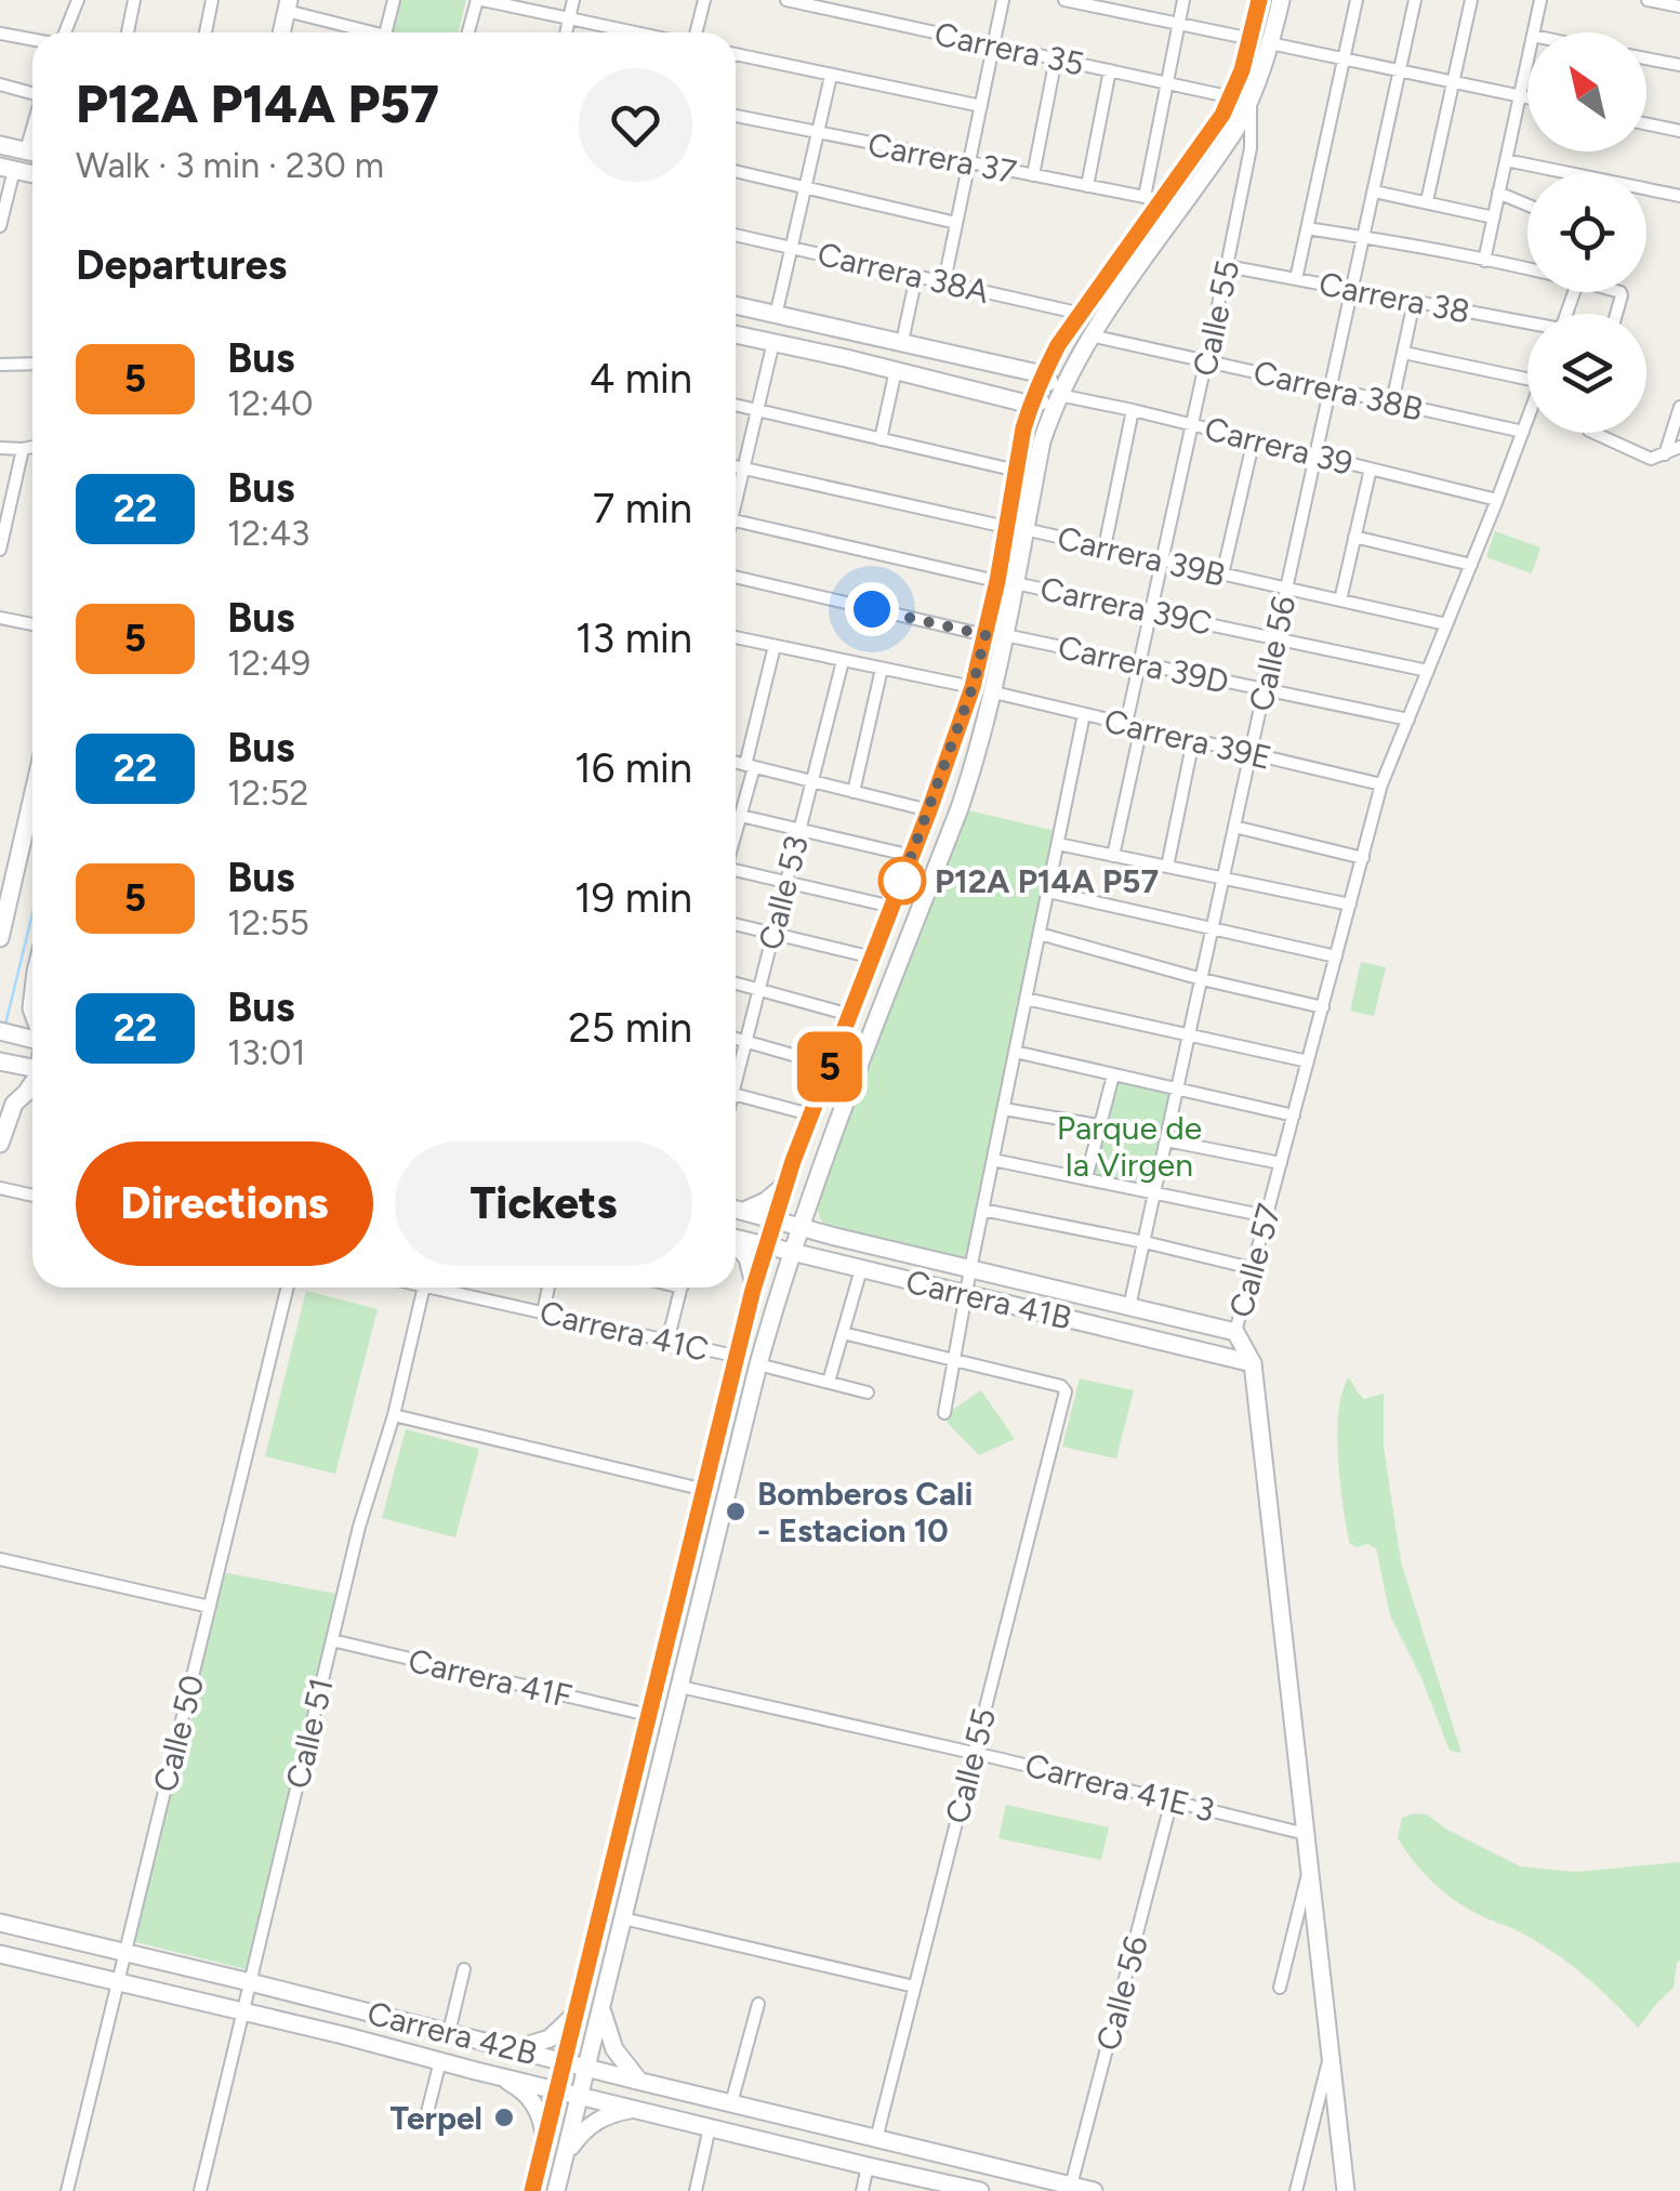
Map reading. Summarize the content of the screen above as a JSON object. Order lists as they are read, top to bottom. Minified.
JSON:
{"streets":{"main road":["Calle 57","Carrera 41B","Carrera 42B"],"street":["Carrera 35","Carrera 37","Carrera 38A","Carrera 38","Calle 55","Carrera 38B","Carrera 39","Carrera 39B","Carrera 39C","Calle 56","Carrera 39D","Carrera 39E","Calle 53","Carrera 41C","Carrera 41F","Calle 50","Calle 51","Carrera 41E 3"]},"crossings":[["Carrera 38","Calle 55"],["Carrera 38","Calle 56"],["Calle 55","Carrera 38B"],["Calle 55","Carrera 39"],["Calle 55","Carrera 39B"],["Calle 55","Carrera 39C"],["Calle 55","Carrera 39D"],["Calle 55","Carrera 39E"],["Calle 55","Carrera 41E 3"],["Calle 55","Carrera 42B"],["Carrera 38B","Calle 56"],["Carrera 38B","Calle 57"],["Carrera 39","Calle 56"],["Carrera 39","Calle 57"],["Carrera 39B","Calle 56"],["Carrera 39B","Calle 57"],["Carrera 39C","Calle 56"],["Carrera 39C","Calle 57"],["Calle 56","Carrera 39D"],["Calle 56","Carrera 39E"],["Calle 56","Carrera 41B"],["Calle 56","Carrera 41E 3"],["Calle 56","Carrera 42B"],["Carrera 39D","Calle 57"],["Carrera 39E","Calle 57"],["Calle 57","Carrera 41B"],["Calle 57","Carrera 41E 3"],["Carrera 41F","Calle 51"],["Calle 50","Carrera 42B"],["Calle 51","Carrera 42B"]],"parks":["Parque de la Virgen"],"places":["P12A P14A P57","Bomberos Cali - Estacion 10","Terpel"],"lines":["bus line 5"],"north":"top left","page":{"on_map":"5","heading":[["P12A P14A P57","Walk · 3 min · 230 m"],"Departures"],"list":[{"mark":"5","name":"Bus","note":"12:40","value":"4 min"},{"mark":"22","name":"Bus","note":"12:43","value":"7 min"},{"mark":"5","name":"Bus","note":"12:49","value":"13 min"},{"mark":"22","name":"Bus","note":"12:52","value":"16 min"},{"mark":"5","name":"Bus","note":"12:55","value":"19 min"},{"mark":"22","name":"Bus","note":"13:01","value":"25 min"}],"buttons":["Directions","Tickets"]}}
